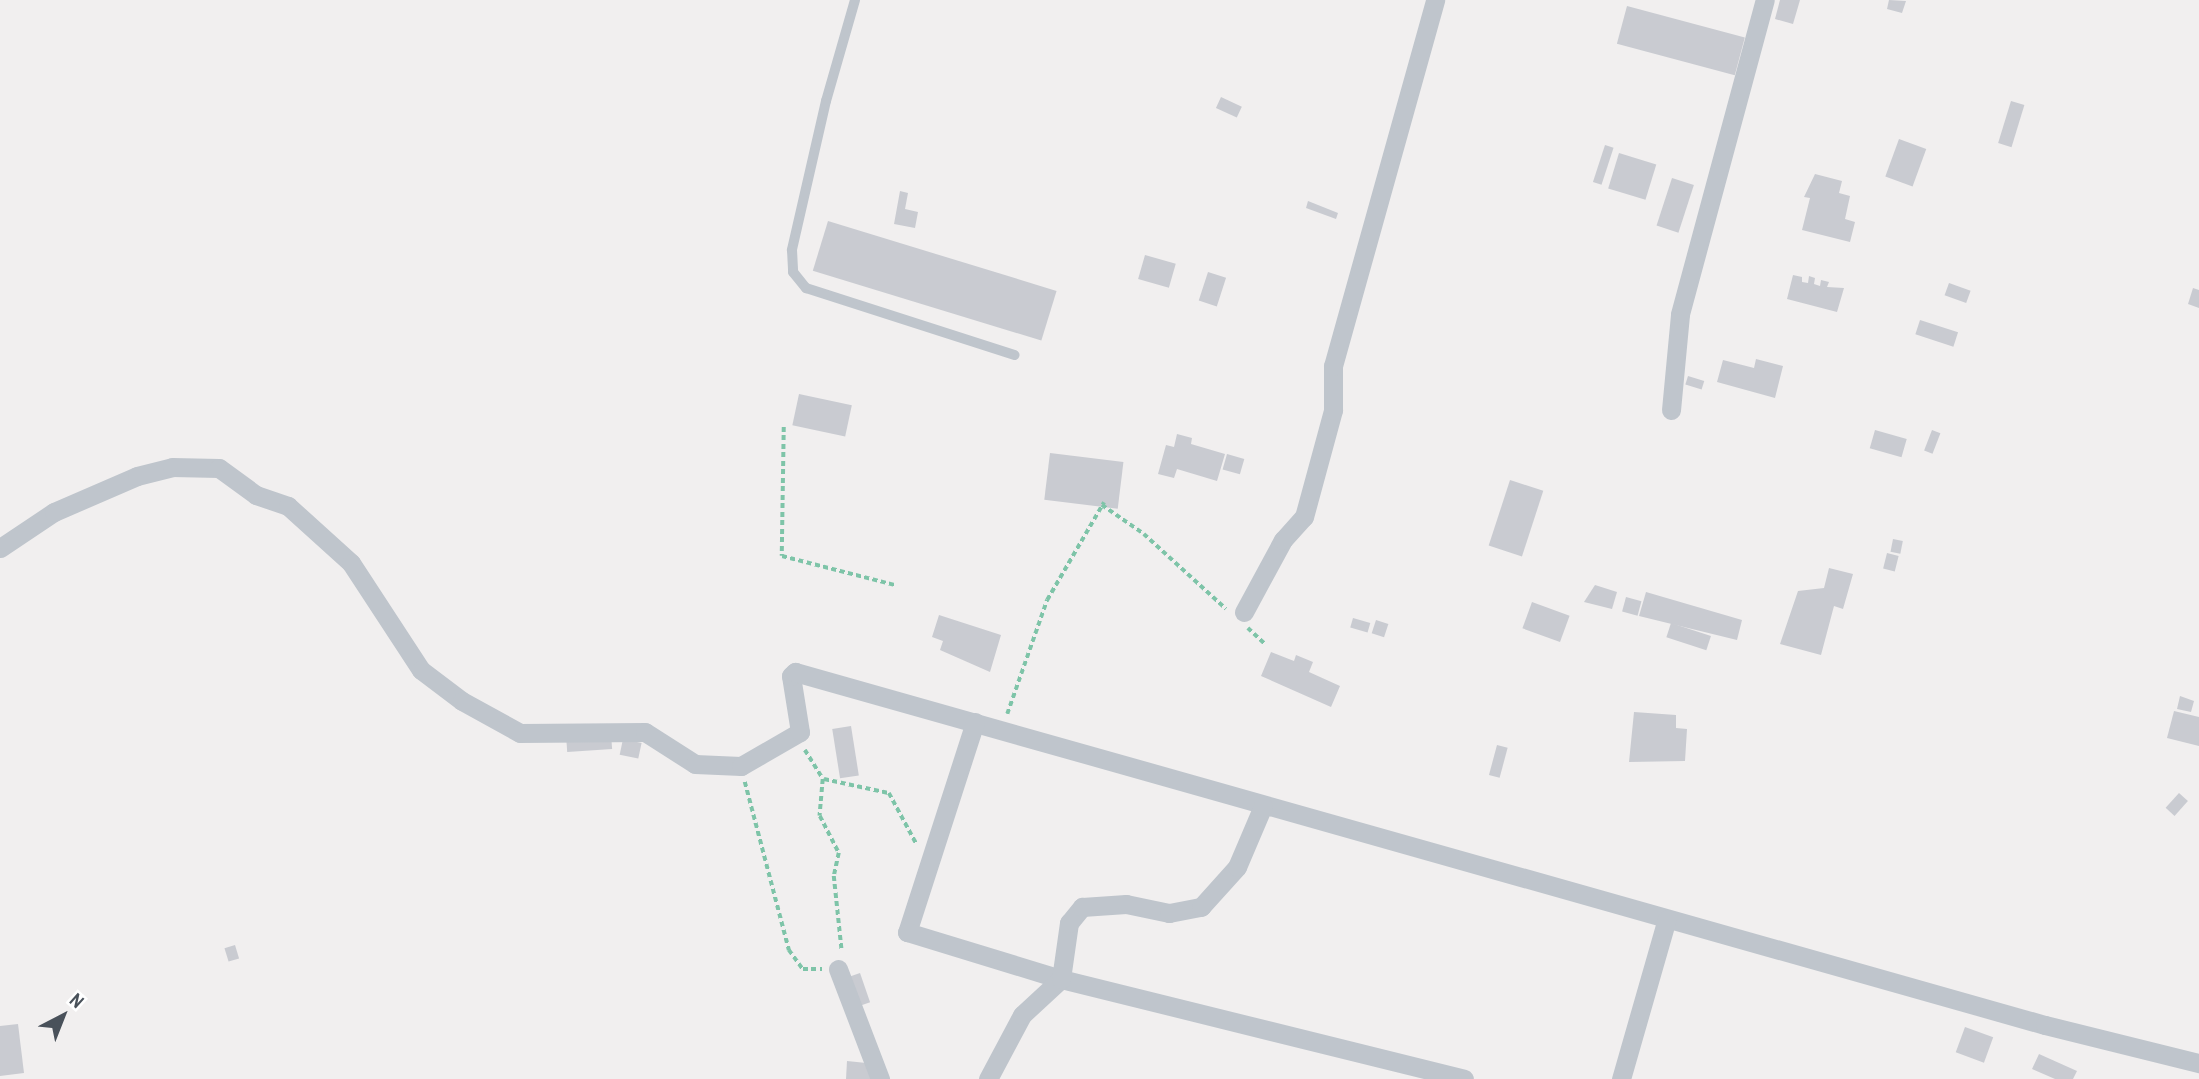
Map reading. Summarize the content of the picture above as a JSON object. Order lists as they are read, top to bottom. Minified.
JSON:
{"north":"top right"}
